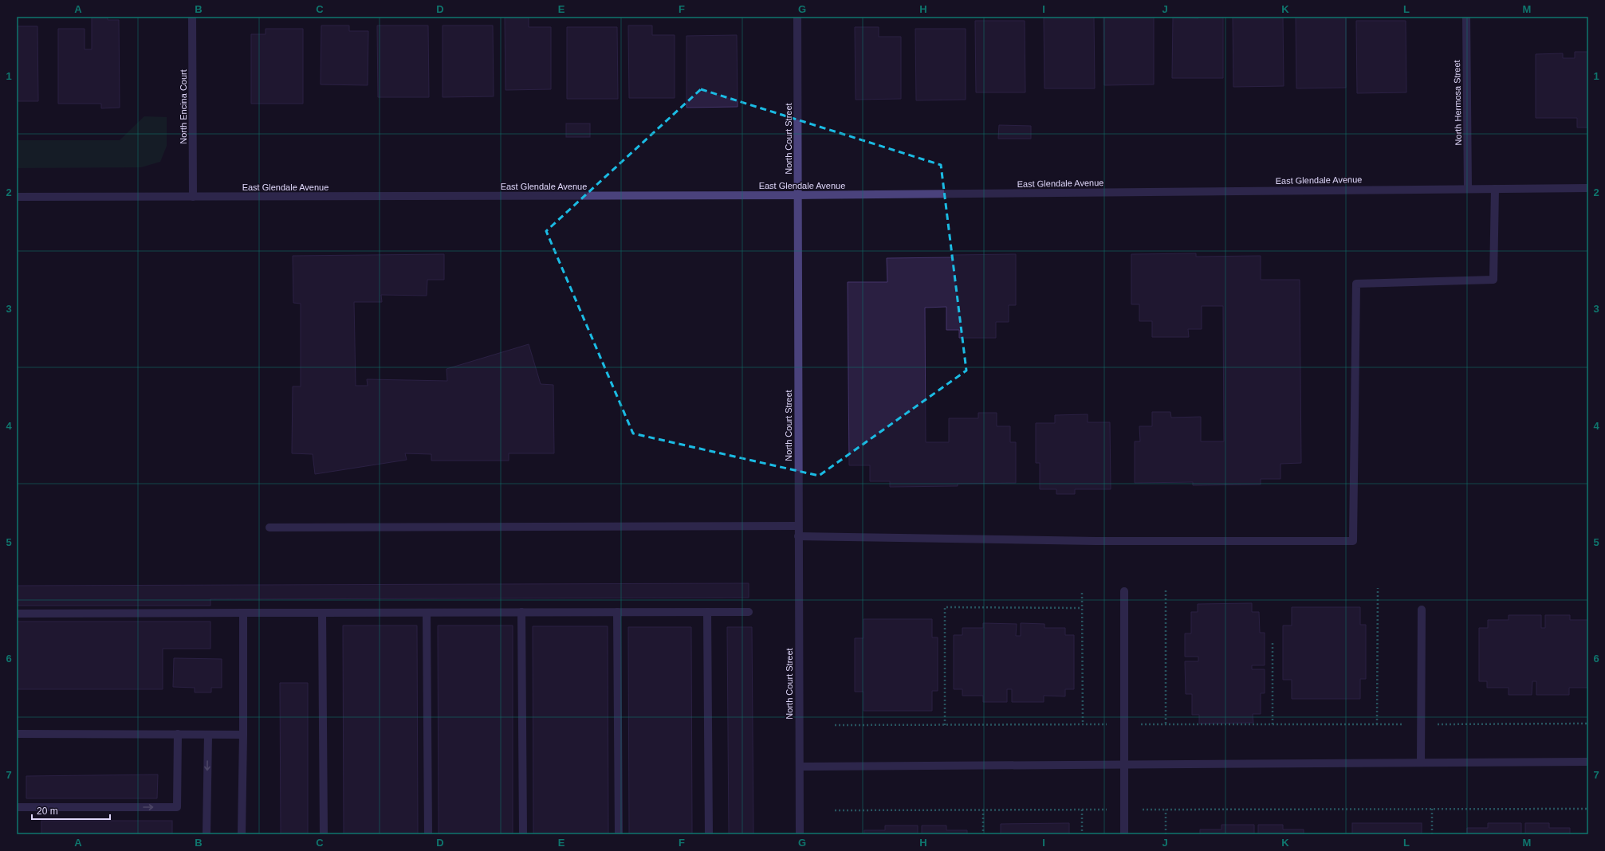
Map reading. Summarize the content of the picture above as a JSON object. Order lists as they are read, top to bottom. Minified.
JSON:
{"streets":{"street":["North Hermosa Street","North Encina Court","North Court Street","East Glendale Avenue"]},"crossings":[["North Hermosa Street","East Glendale Avenue"],["North Encina Court","East Glendale Avenue"],["North Court Street","East Glendale Avenue"]],"scale_bar":"20 m","grid":{"columns":["A","B","C","D","E","F","G","H","I","J","K","L","M"],"rows":["1","2","3","4","5","6","7"]}}
